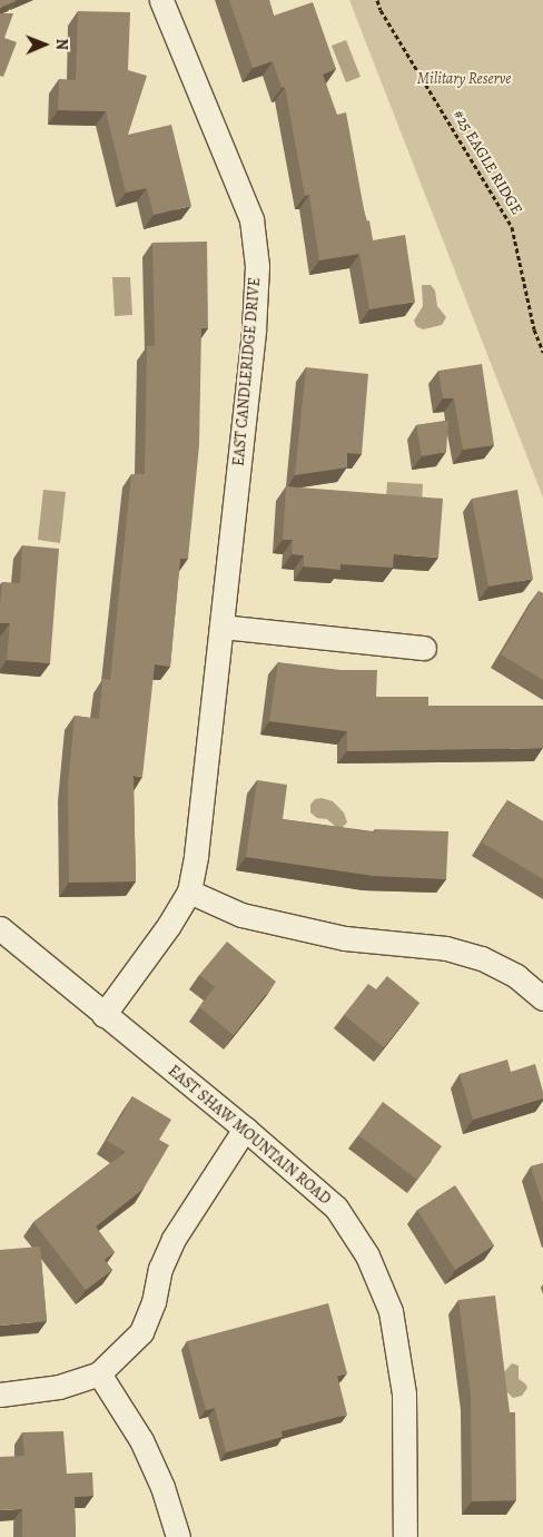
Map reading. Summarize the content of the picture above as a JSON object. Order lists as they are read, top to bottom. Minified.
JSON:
{"streets":{"street":["EAST CANDLERIDGE DRIVE","EAST SHAW MOUNTAIN ROAD"],"path":["#25 EAGLE RIDGE"]},"crossings":[["EAST CANDLERIDGE DRIVE","EAST SHAW MOUNTAIN ROAD"]],"parks":["Military Reserve"],"north":"right"}
